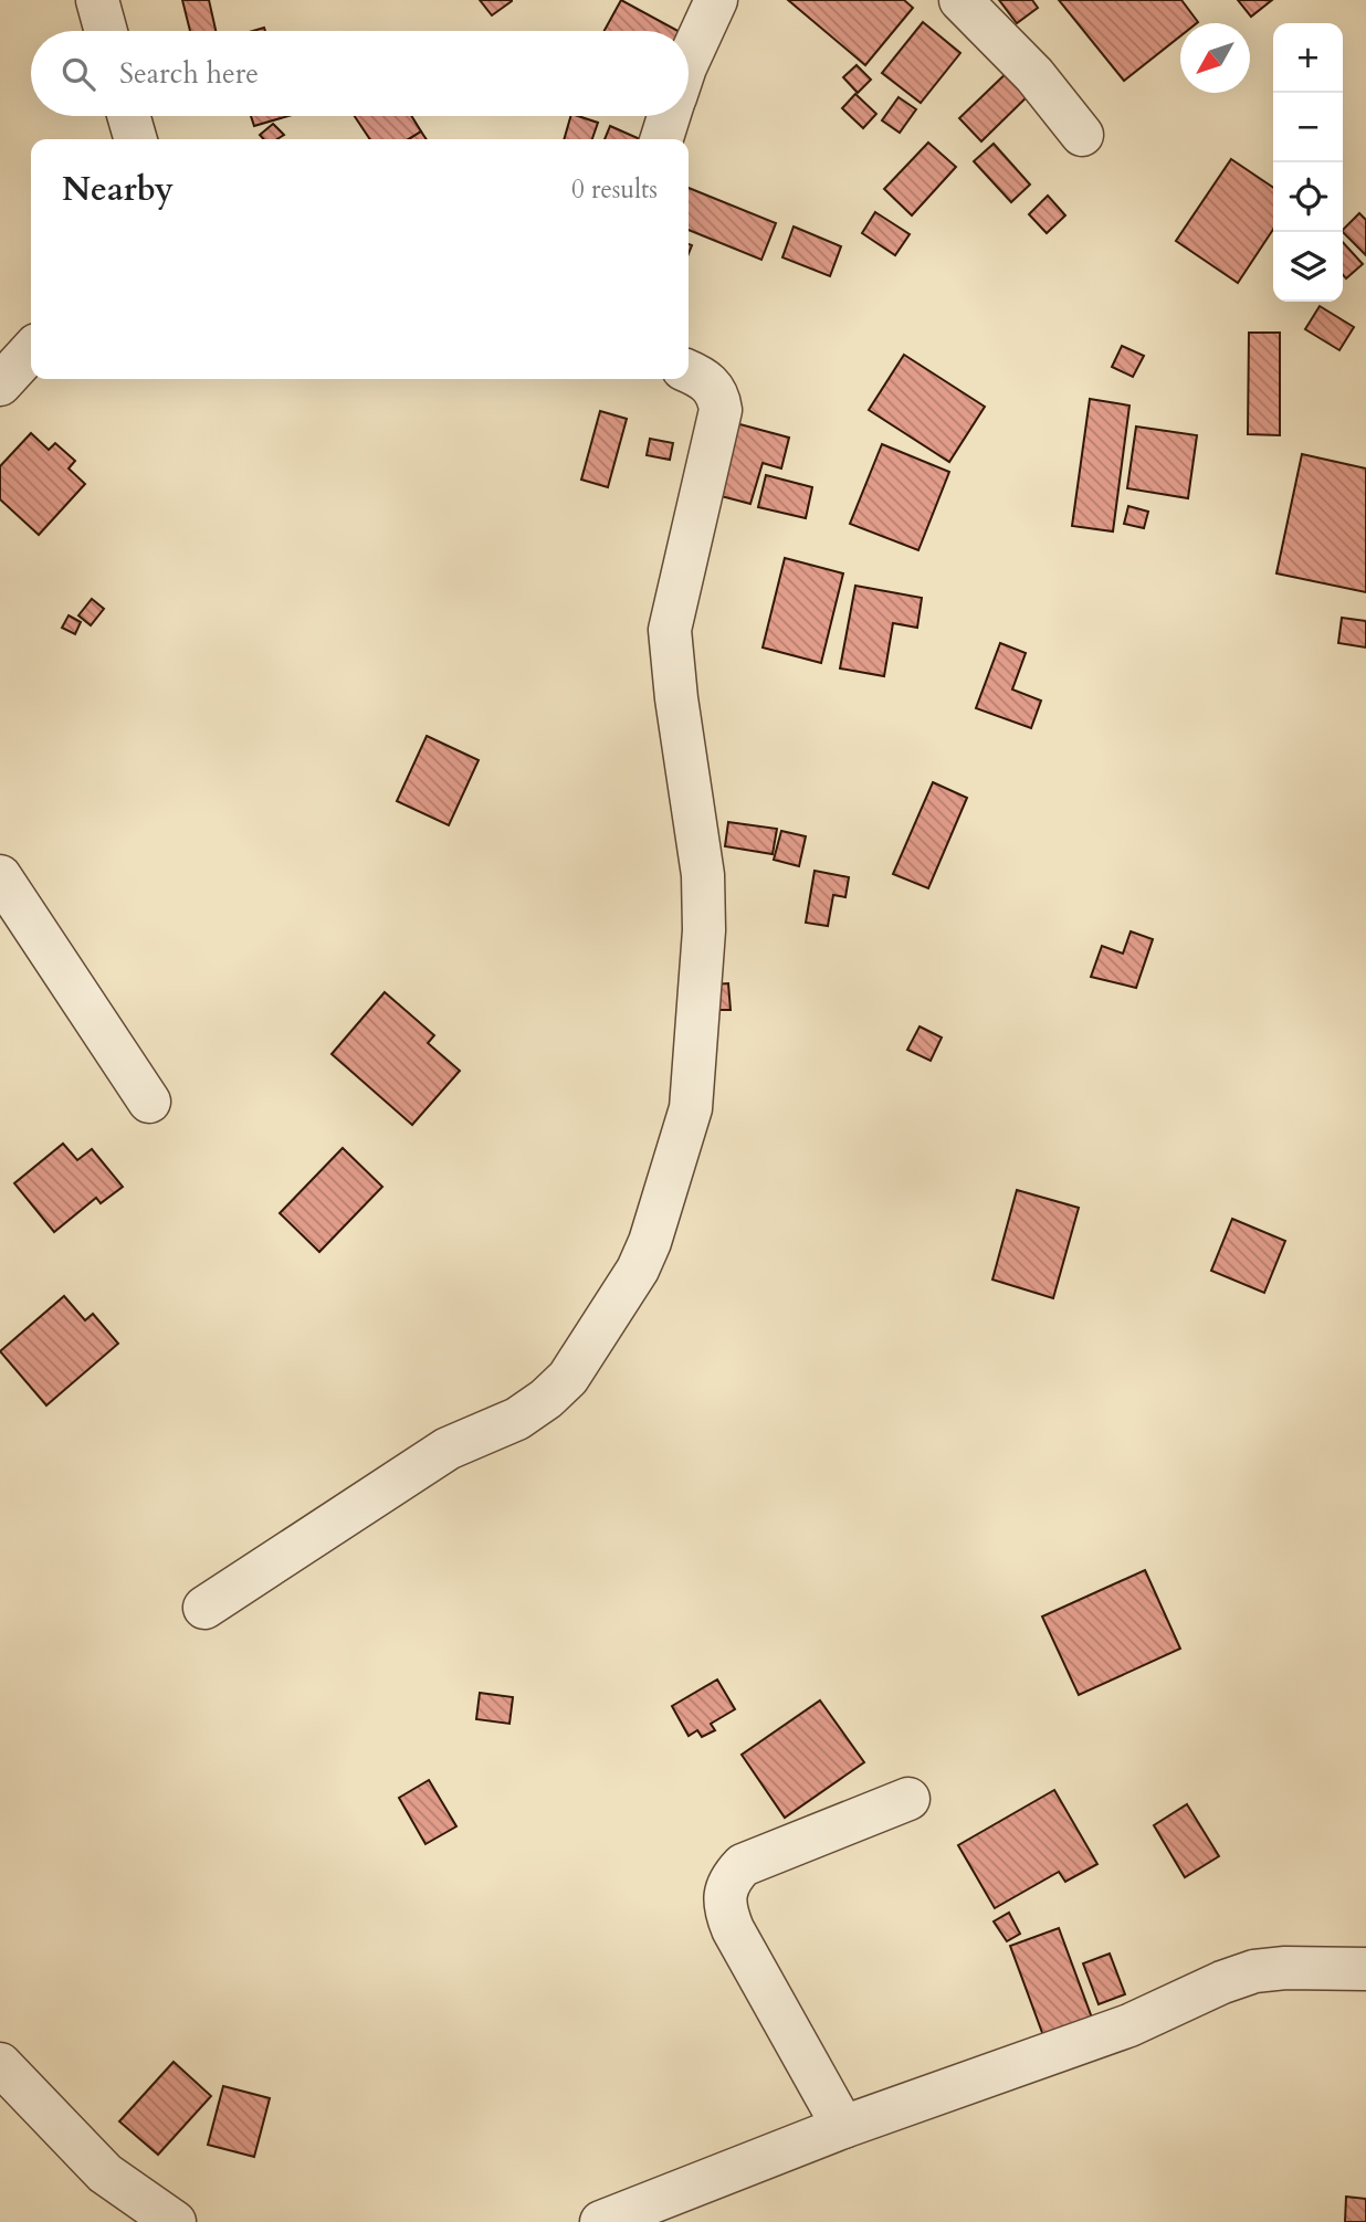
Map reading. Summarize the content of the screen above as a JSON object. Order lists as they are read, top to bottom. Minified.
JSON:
{"north":"bottom left","page":{"map_buttons":["+","−"],"search":"Search here","heading":["Nearby","0 results"]}}
